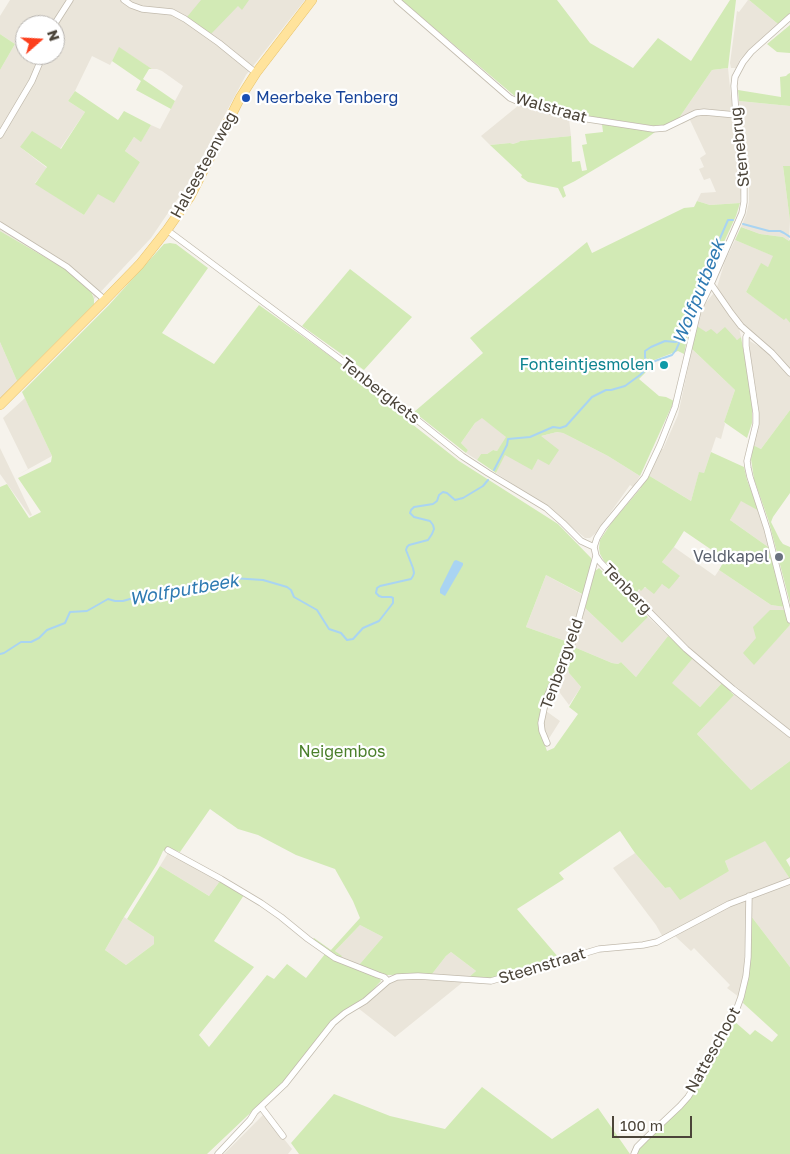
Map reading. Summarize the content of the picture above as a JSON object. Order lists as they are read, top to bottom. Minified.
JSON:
{"streets":{"main road":["Halsesteenweg"],"street":["Walstraat","Stenebrug","Tenbergkets","Tenberg","Tenbergveld","Steenstraat","Natteschoot"]},"crossings":[["Walstraat","Stenebrug"],["Stenebrug","Tenberg"],["Halsesteenweg","Tenbergkets"],["Tenbergkets","Tenberg"],["Tenberg","Tenbergveld"],["Steenstraat","Natteschoot"]],"water":["Wolfputbeek"],"parks":["Neigembos"],"places":["Meerbeke Tenberg","Fonteintjesmolen","Veldkapel"],"scale_bar":"100 m","north":"right"}
